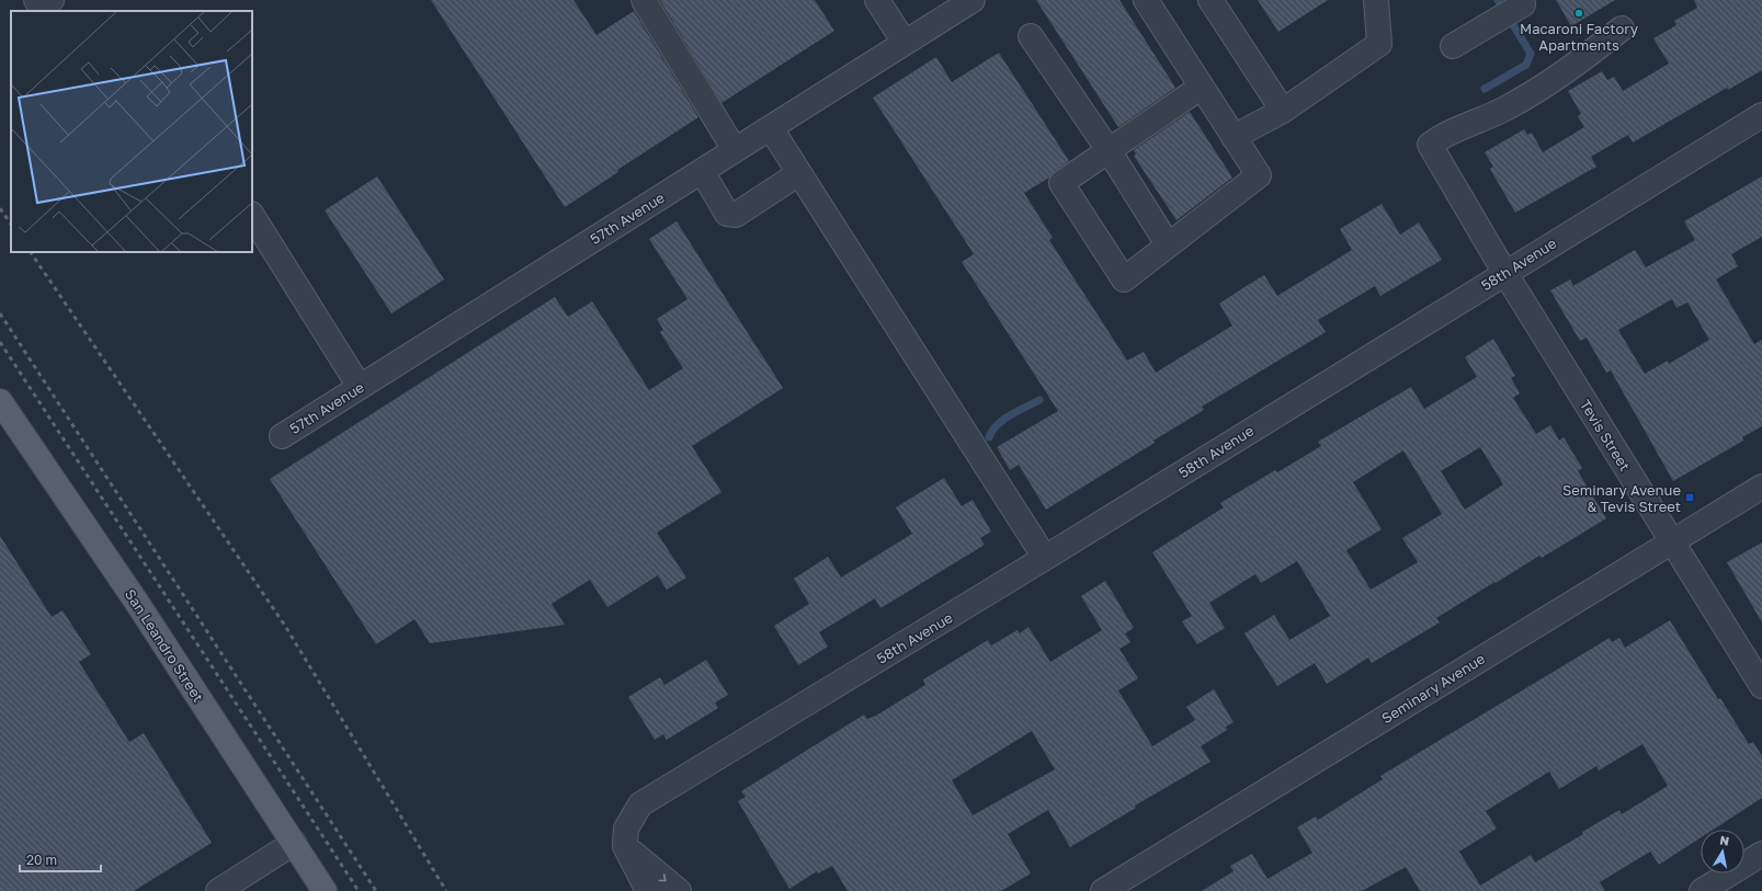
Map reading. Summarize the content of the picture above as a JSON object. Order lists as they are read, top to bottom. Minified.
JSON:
{"streets":{"main road":["San Leandro Street"],"street":["57th Avenue","58th Avenue","Tevis Street","Seminary Avenue"]},"crossings":[["58th Avenue","Tevis Street"],["Tevis Street","Seminary Avenue"]],"places":{"other":["Macaroni Factory Apartments"],"transit":["Seminary Avenue & Tevis Street"]},"scale_bar":"20 m","north":"top"}
